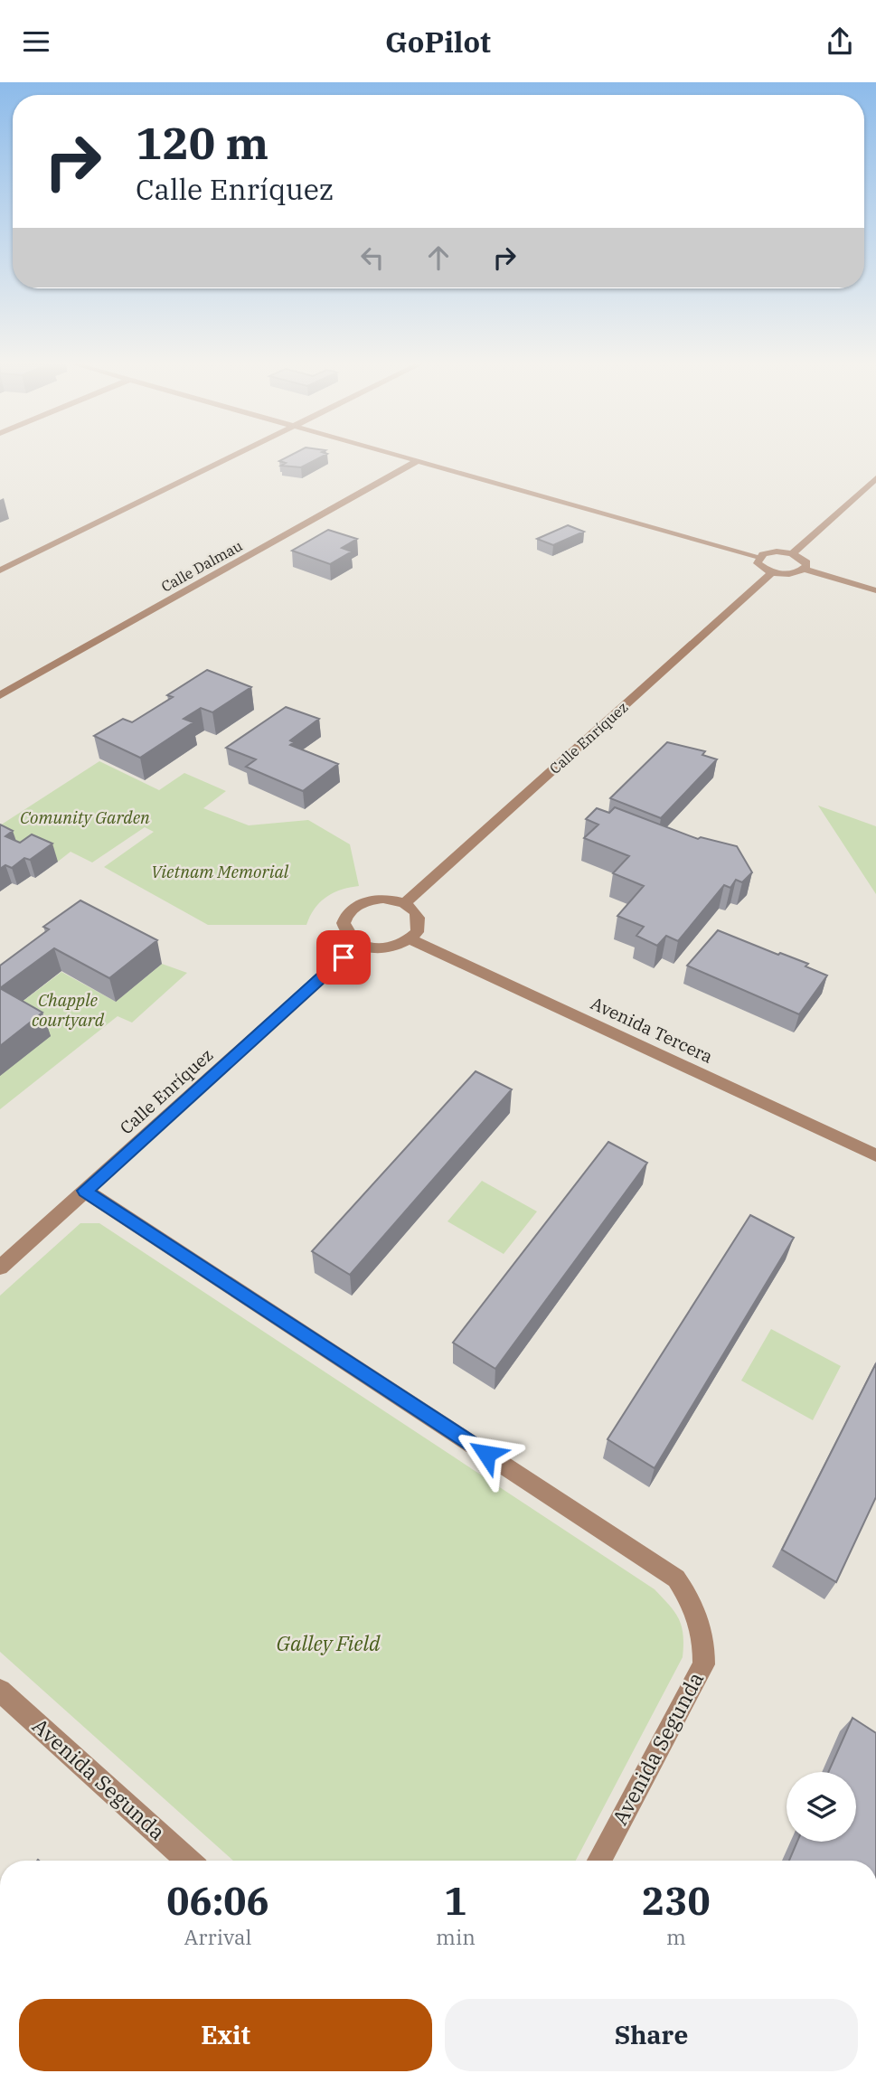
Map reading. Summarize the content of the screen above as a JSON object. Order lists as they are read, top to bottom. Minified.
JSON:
{"streets":{"street":["Calle Dalmau","Calle Enríquez","Avenida Tercera","Avenida Segunda"]},"crossings":[["Calle Enríquez","Avenida Tercera"],["Calle Enríquez","Avenida Segunda"]],"parks":["Comunity Garden","Vietnam Memorial","Chapple courtyard","Galley Field"],"page":{"header":"GoPilot","turn":["120 m","Calle Enríquez"],"eta":["06:06","Arrival","1","min","230","m"],"buttons":["Exit","Share"]}}
